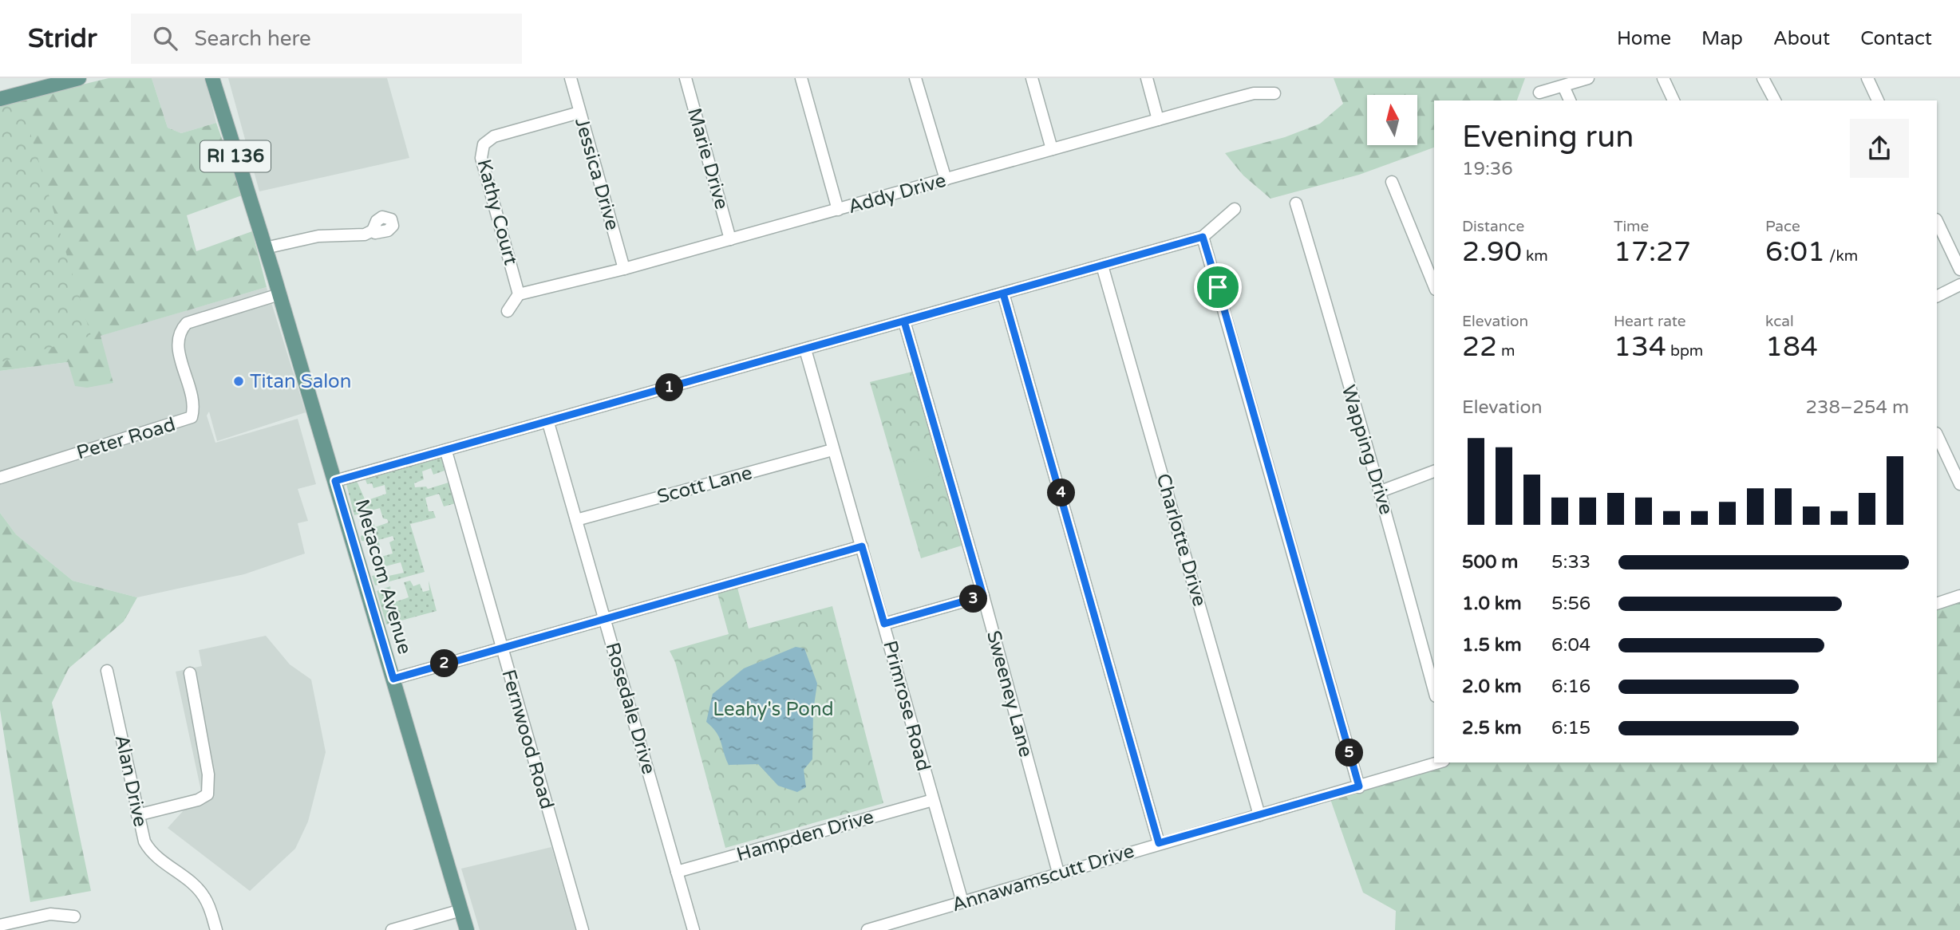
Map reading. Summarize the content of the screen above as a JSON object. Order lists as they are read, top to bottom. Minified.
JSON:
{"streets":{"main road":["RI 136","Metacom Avenue"],"street":["Marie Drive","Jessica Drive","Addy Drive","Kathy Court","Peter Road","Wapping Drive","Scott Lane","Charlotte Drive","Sweeney Lane","Primrose Road","Rosedale Drive","Fernwood Road","Alan Drive","Hampden Drive","Annawamscutt Drive"]},"crossings":[["Marie Drive","Addy Drive"],["Jessica Drive","Addy Drive"],["Jessica Drive","Kathy Court"],["Addy Drive","Kathy Court"],["Peter Road","Metacom Avenue"],["Scott Lane","Primrose Road"],["Scott Lane","Rosedale Drive"],["Charlotte Drive","Annawamscutt Drive"],["Sweeney Lane","Annawamscutt Drive"],["Primrose Road","Hampden Drive"],["Primrose Road","Annawamscutt Drive"],["Rosedale Drive","Hampden Drive"]],"parks":["Leahy's Pond"],"places":["Titan Salon"],"north":"top","page":{"header":"Stridr","search":"Search here","nav":["Home","Map","About","Contact"],"heading":["Evening run","19:36"],"stats":[["Distance","2.90 km"],["Time","17:27"],["Pace","6:01 /km"],["Elevation","22 m"],["Heart rate","134 bpm"],["kcal","184"]],"pins":["1","4","3","2","5"],"chart":["Elevation","238–254 m"],"list":[{"name":"500 m","note":"5:33"},{"name":"1.0 km","note":"5:56"},{"name":"1.5 km","note":"6:04"},{"name":"2.0 km","note":"6:16"},{"name":"2.5 km","note":"6:15"}]}}
